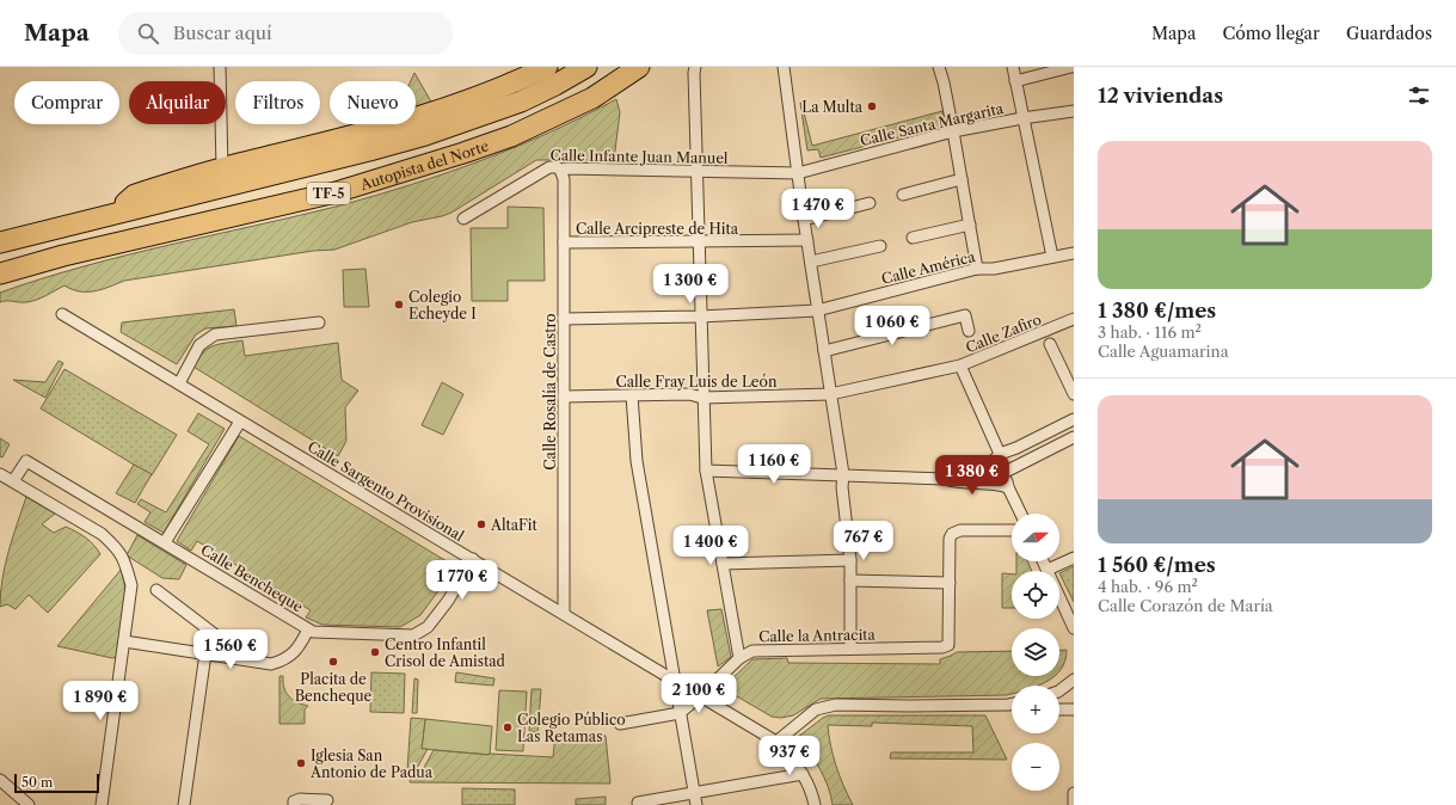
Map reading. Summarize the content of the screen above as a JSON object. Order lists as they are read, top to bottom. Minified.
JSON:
{"streets":{"highway":["Autopista del Norte","TF-5"],"street":["Calle Santa Margarita","Calle Infante Juan Manuel","Calle Arcipreste de Hita","Calle América","Calle Zafiro","Calle Fray Luis de León","Calle Rosalía de Castro","Calle Sargento Provisional","Calle Bencheque","Calle la Antracita"]},"crossings":[["Calle Santa Margarita","Calle Infante Juan Manuel"],["Calle Infante Juan Manuel","Calle Rosalía de Castro"],["Calle Arcipreste de Hita","Calle Rosalía de Castro"],["Calle América","Calle Rosalía de Castro"],["Calle Zafiro","Calle Fray Luis de León"],["Calle Fray Luis de León","Calle Rosalía de Castro"],["Calle Rosalía de Castro","Calle Sargento Provisional"],["Calle Sargento Provisional","Calle Bencheque"],["Calle Sargento Provisional","Calle la Antracita"]],"places":["La Multa","Colegio Echeyde I","AltaFit","Centro Infantil Crisol de Amistad","Placita de Bencheque","Colegio Público Las Retamas","Iglesia San Antonio de Padua"],"scale_bar":"50 m","north":"right","page":{"header":"Mapa","search":"Buscar aquí","nav":["Mapa","Cómo llegar","Guardados"],"heading":"12 viviendas","chip":["Comprar","Alquilar","Filtros","Nuevo"],"list":[{"name":"1 380 €/mes","note":"3 hab. · 116 m² · Calle Aguamarina"},{"name":"1 560 €/mes","note":"4 hab. · 96 m² · Calle Corazón de María"}],"price":["1 470 €","1 300 €","1 060 €","1 160 €","1 380 €","767 €","1 400 €","1 770 €","1 560 €","2 100 €","1 890 €","937 €"],"map_buttons":["+","−"],"scale":"50 m"}}
